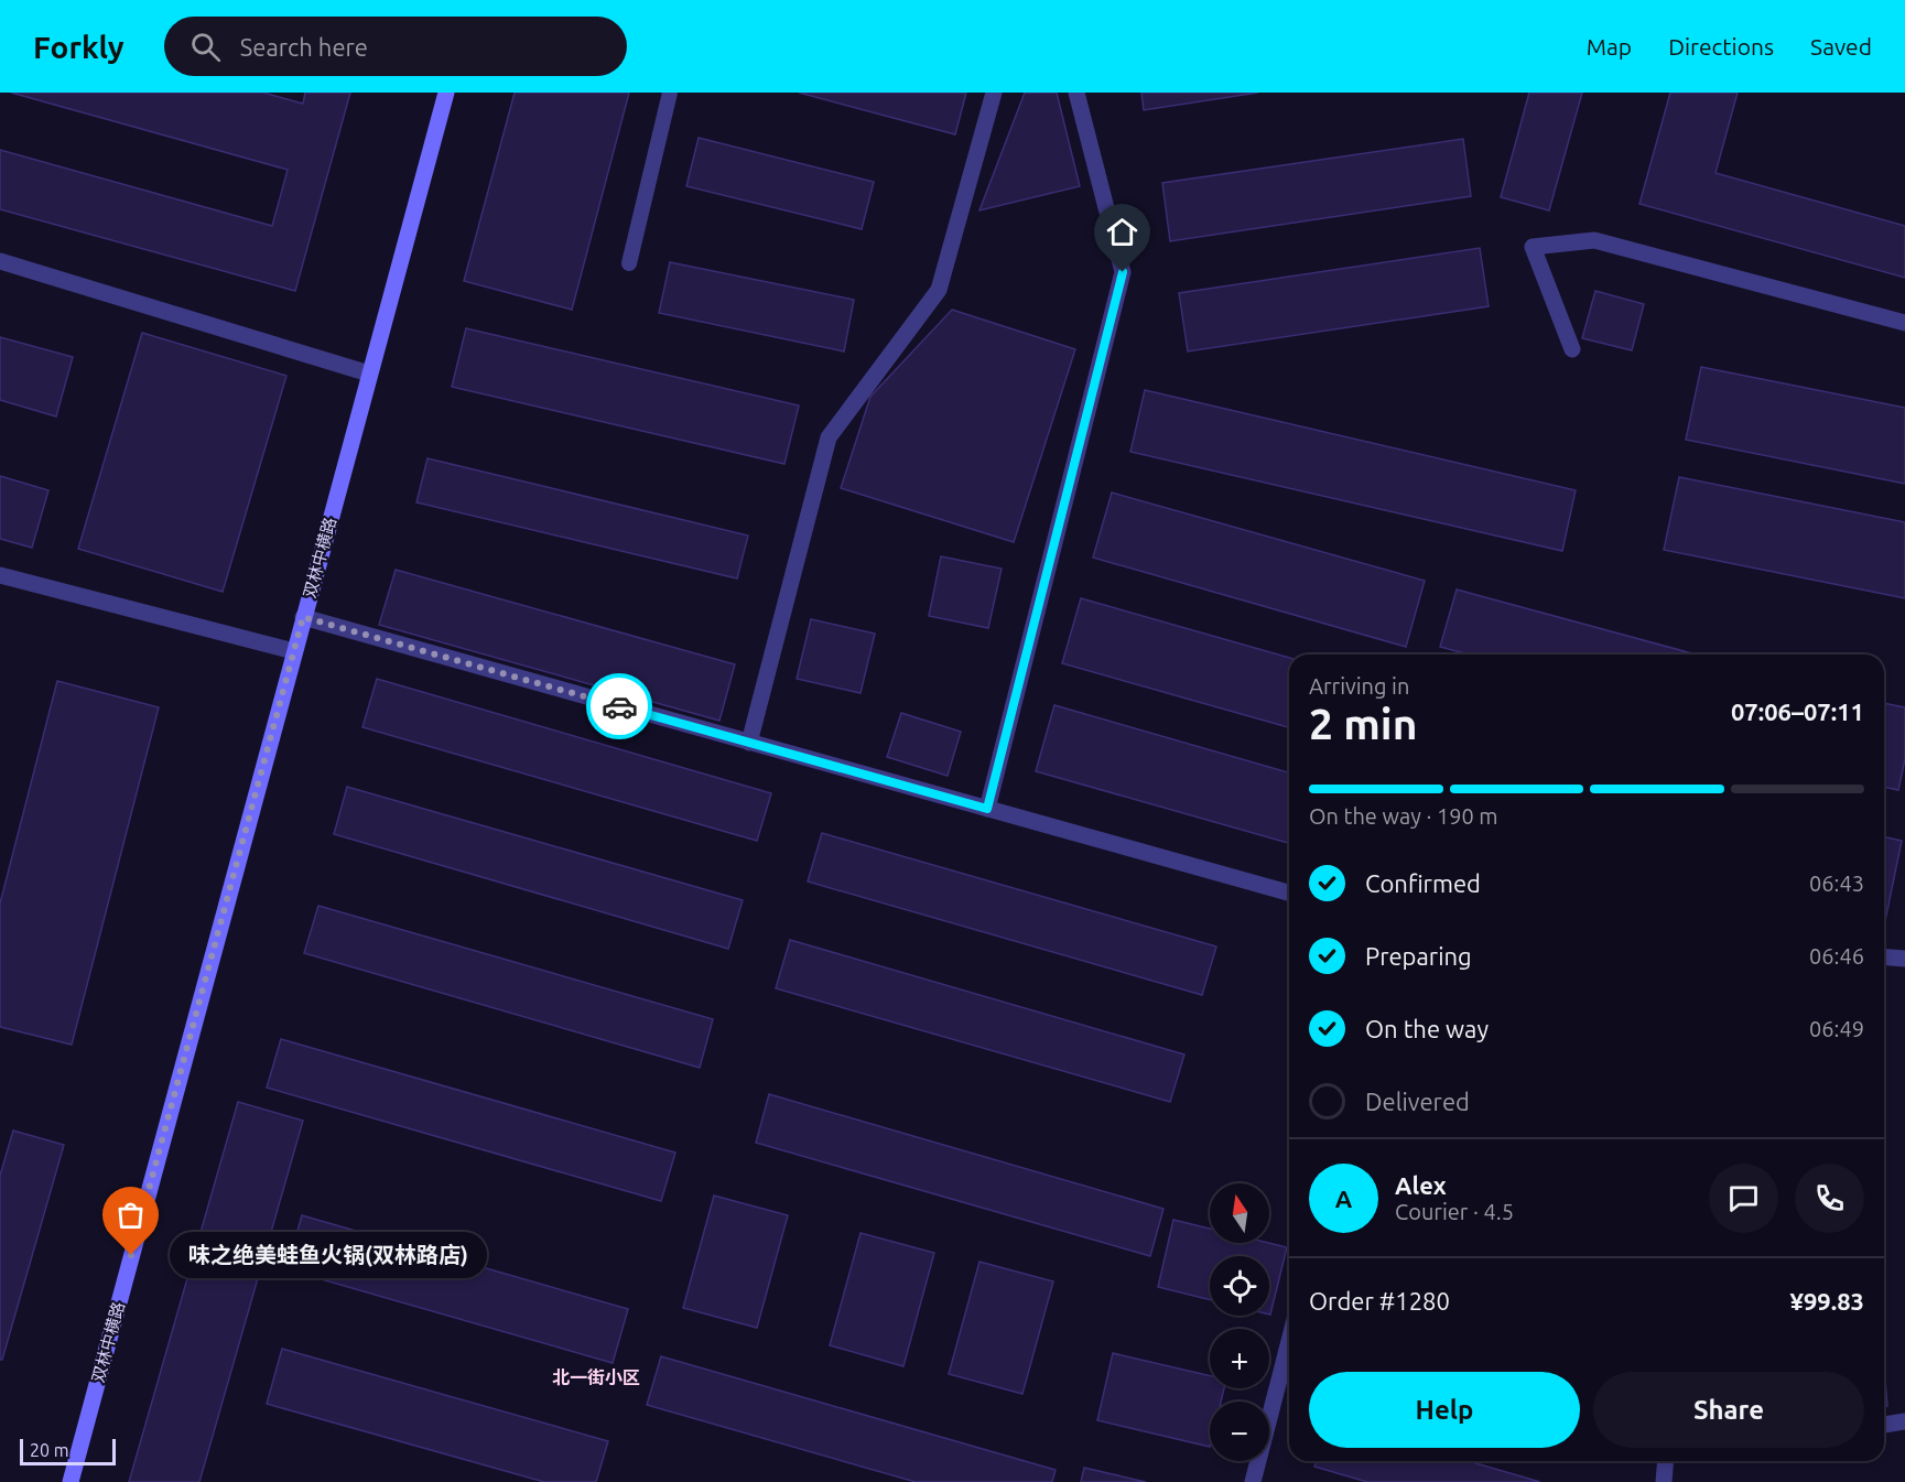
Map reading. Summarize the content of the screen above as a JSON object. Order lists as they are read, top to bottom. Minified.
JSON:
{"streets":{"street":["双林中横路"]},"districts":["北一街小区"],"places":["味之绝美蛙鱼火锅(双林路店)"],"scale_bar":"20 m","north":"top","page":{"header":"Forkly","search":"Search here","nav":["Map","Directions","Saved"],"heading":["2 min","Arriving in","07:06–07:11"],"panel":["Alex","Courier · 4.5","Order #1280","¥99.83"],"bar":"On the way · 190 m","list":[["Confirmed","06:43"],["Preparing","06:46"],["On the way","06:49"],"Delivered"],"round":"A","map_buttons":["+","−"],"bubble":"味之绝美蛙鱼火锅(双林路店)","buttons":["Help","Share"],"scale":"20 m"}}
